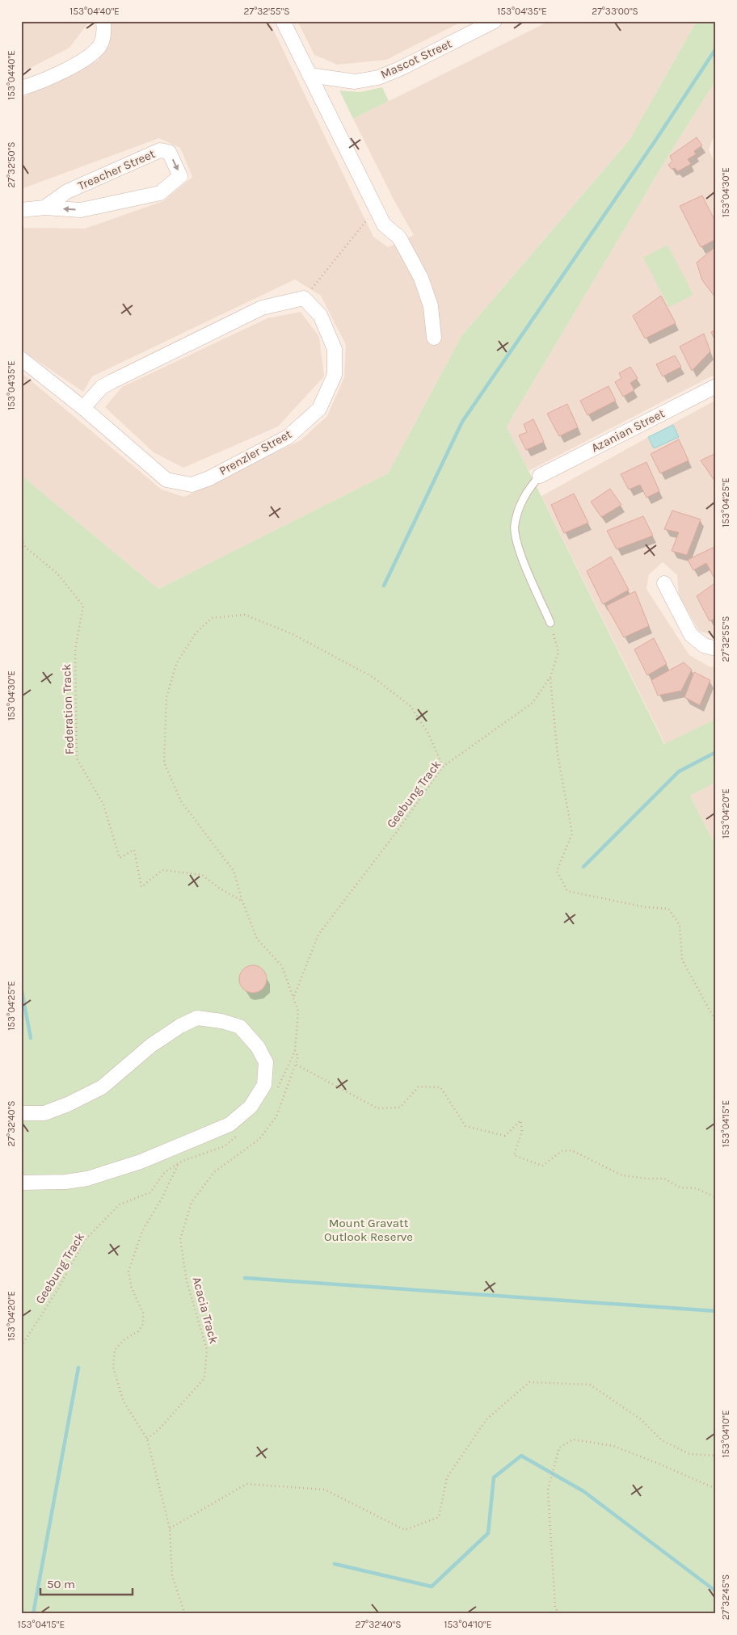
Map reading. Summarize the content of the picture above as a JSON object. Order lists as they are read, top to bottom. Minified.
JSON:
{"streets":{"street":["Mascot Street","Treacher Street","Azanian Street","Prenzler Street"],"path":["Federation Track","Geebung Track","Acacia Track"]},"crossings":[["Federation Track","Geebung Track"],["Geebung Track","Acacia Track"]],"parks":["Mount Gravatt Outlook Reserve"],"scale_bar":"50 m","coordinates":["153°04'40\"E","27°32'55\"S","153°04'35\"E","27°33'00\"S","27°32'50\"S","153°04'30\"E","153°04'25\"E","153°04'20\"E","153°04'15\"E","27°32'40\"S","153°04'10\"E","27°32'45\"S"]}
